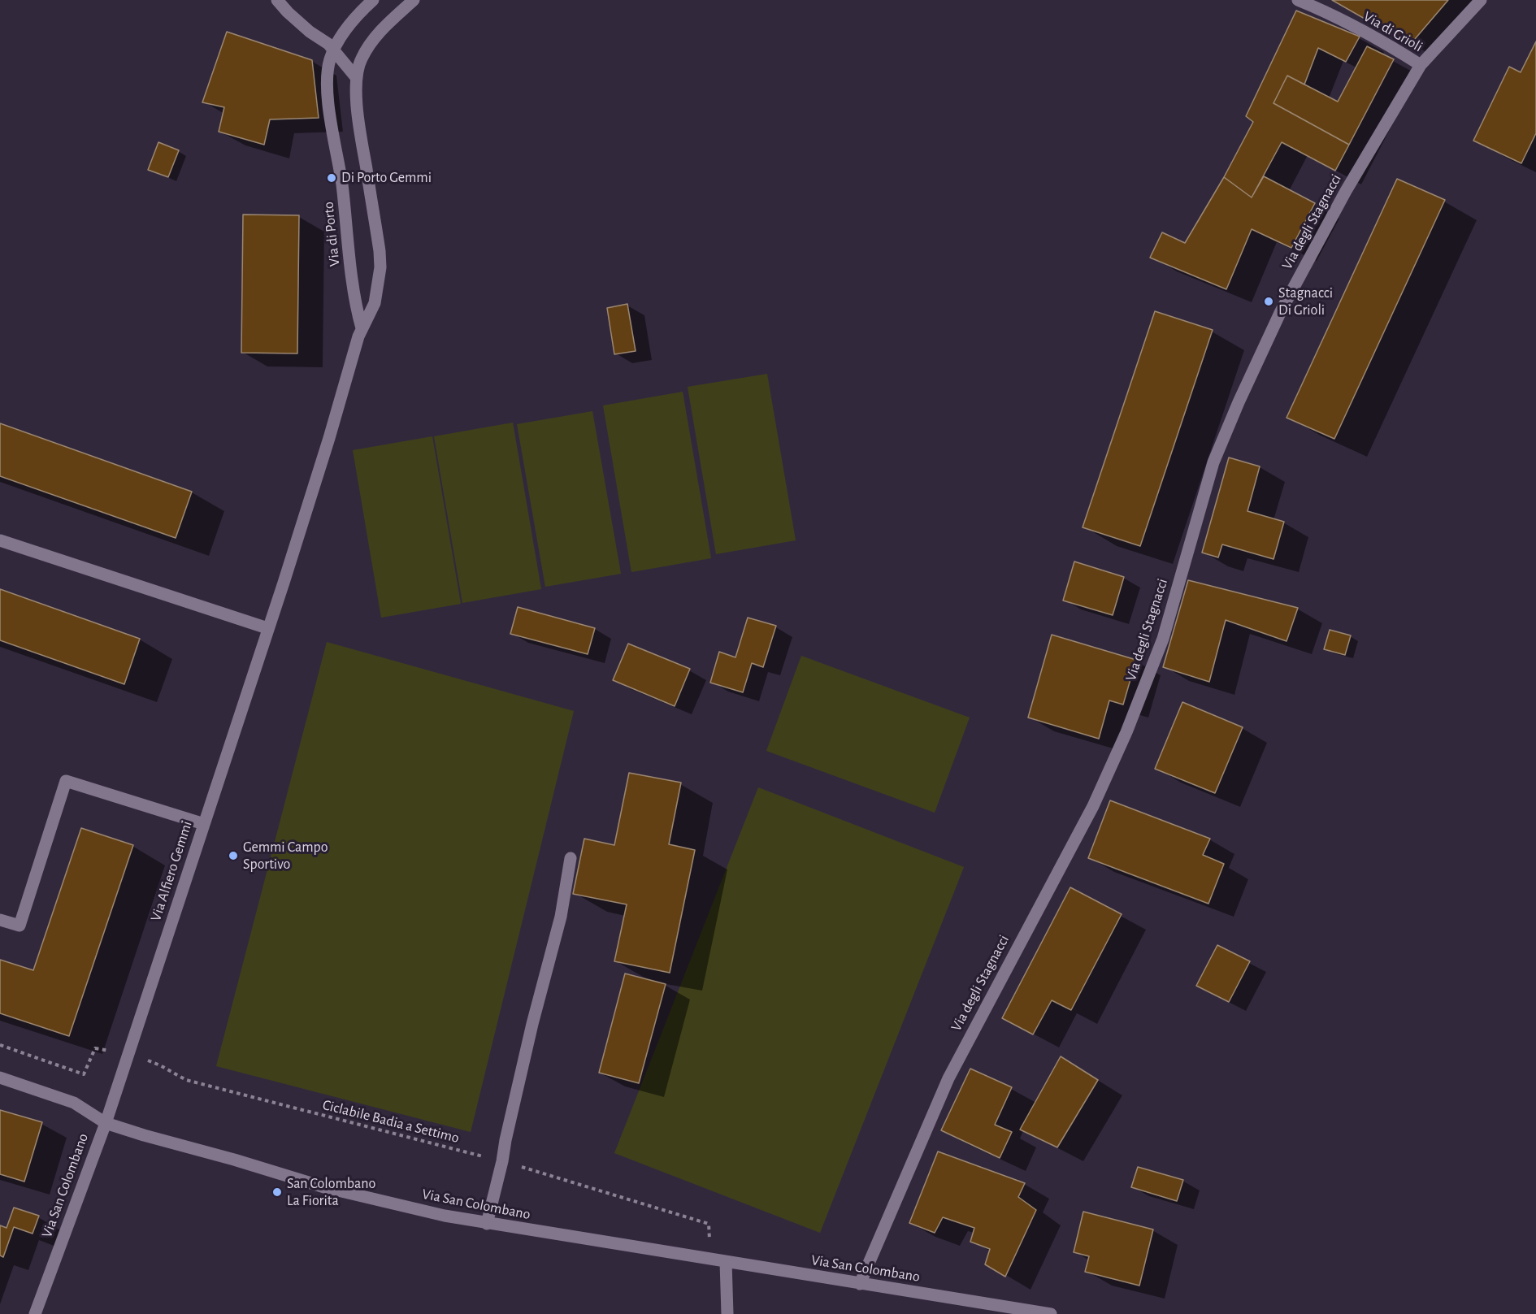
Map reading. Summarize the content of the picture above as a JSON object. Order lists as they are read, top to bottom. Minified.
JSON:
{"streets":{"street":["Via di Grioli","Via degli Stagnacci","Via di Porto","Via Alfiero Gemmi","Via San Colombano"],"path":["Ciclabile Badia a Settimo"]},"crossings":[["Via di Grioli","Via degli Stagnacci"],["Via degli Stagnacci","Via San Colombano"],["Via di Porto","Via Alfiero Gemmi"],["Via Alfiero Gemmi","Ciclabile Badia a Settimo"],["Via Alfiero Gemmi","Via San Colombano"],["Ciclabile Badia a Settimo","Via San Colombano"]],"places":["Di Porto Gemmi","Stagnacci Di Grioli","Gemmi Campo Sportivo","San Colombano La Fiorita"]}
